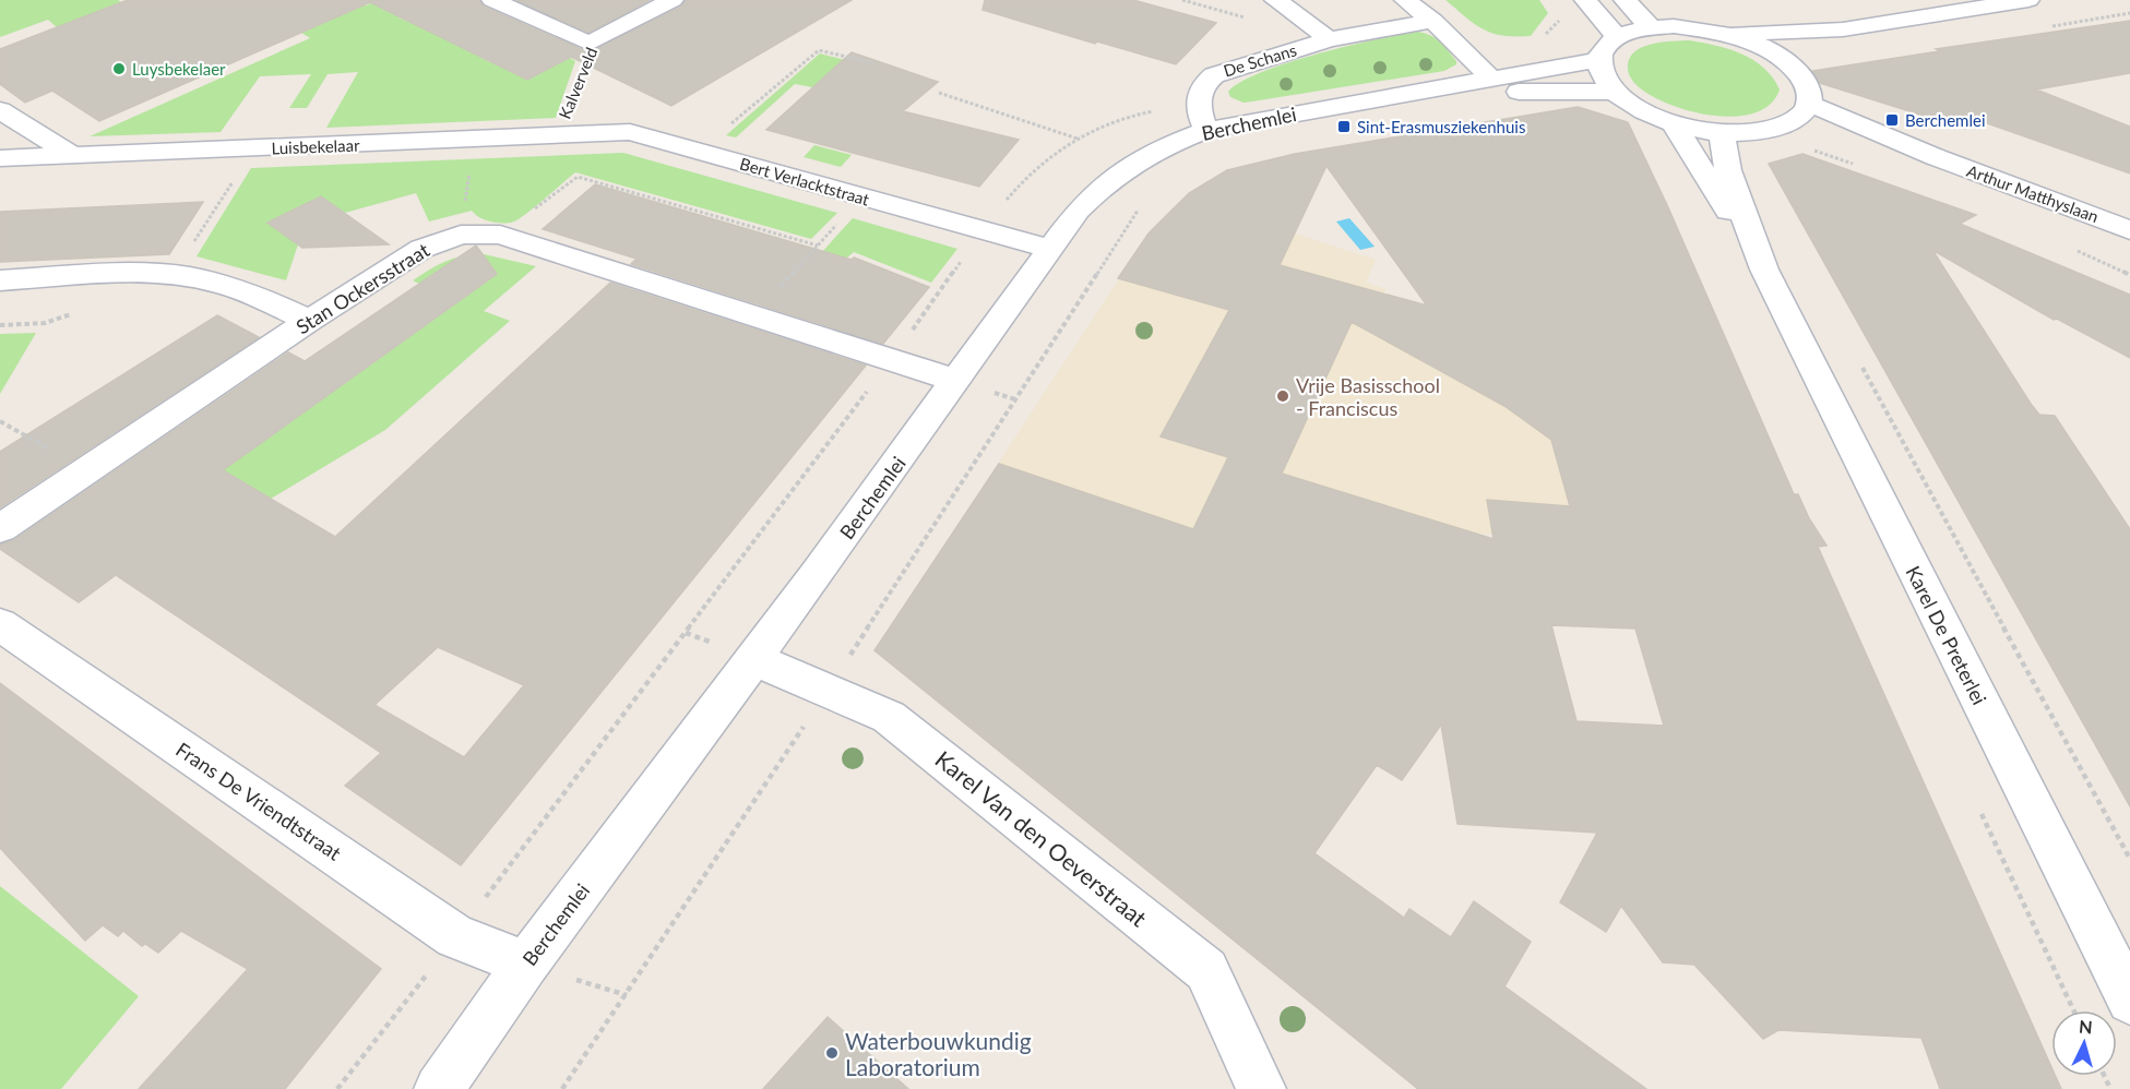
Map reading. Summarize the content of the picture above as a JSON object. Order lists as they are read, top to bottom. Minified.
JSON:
{"streets":{"street":["De Schans","Kalverveld","Berchemlei","Luisbekelaar","Bert Verlacktstraat","Arthur Matthyslaan","Stan Ockersstraat","Karel De Preterlei","Frans De Vriendtstraat","Karel Van den Oeverstraat"]},"crossings":[["De Schans","Berchemlei"],["Kalverveld","Luisbekelaar"],["Kalverveld","Bert Verlacktstraat"],["Berchemlei","Bert Verlacktstraat"],["Berchemlei","Stan Ockersstraat"],["Berchemlei","Frans De Vriendtstraat"],["Berchemlei","Karel Van den Oeverstraat"],["Luisbekelaar","Bert Verlacktstraat"]],"places":{"other":["Luysbekelaer","Vrije Basisschool - Franciscus","Waterbouwkundig Laboratorium"],"transit":["Berchemlei","Sint-Erasmusziekenhuis"]},"north":"top"}
